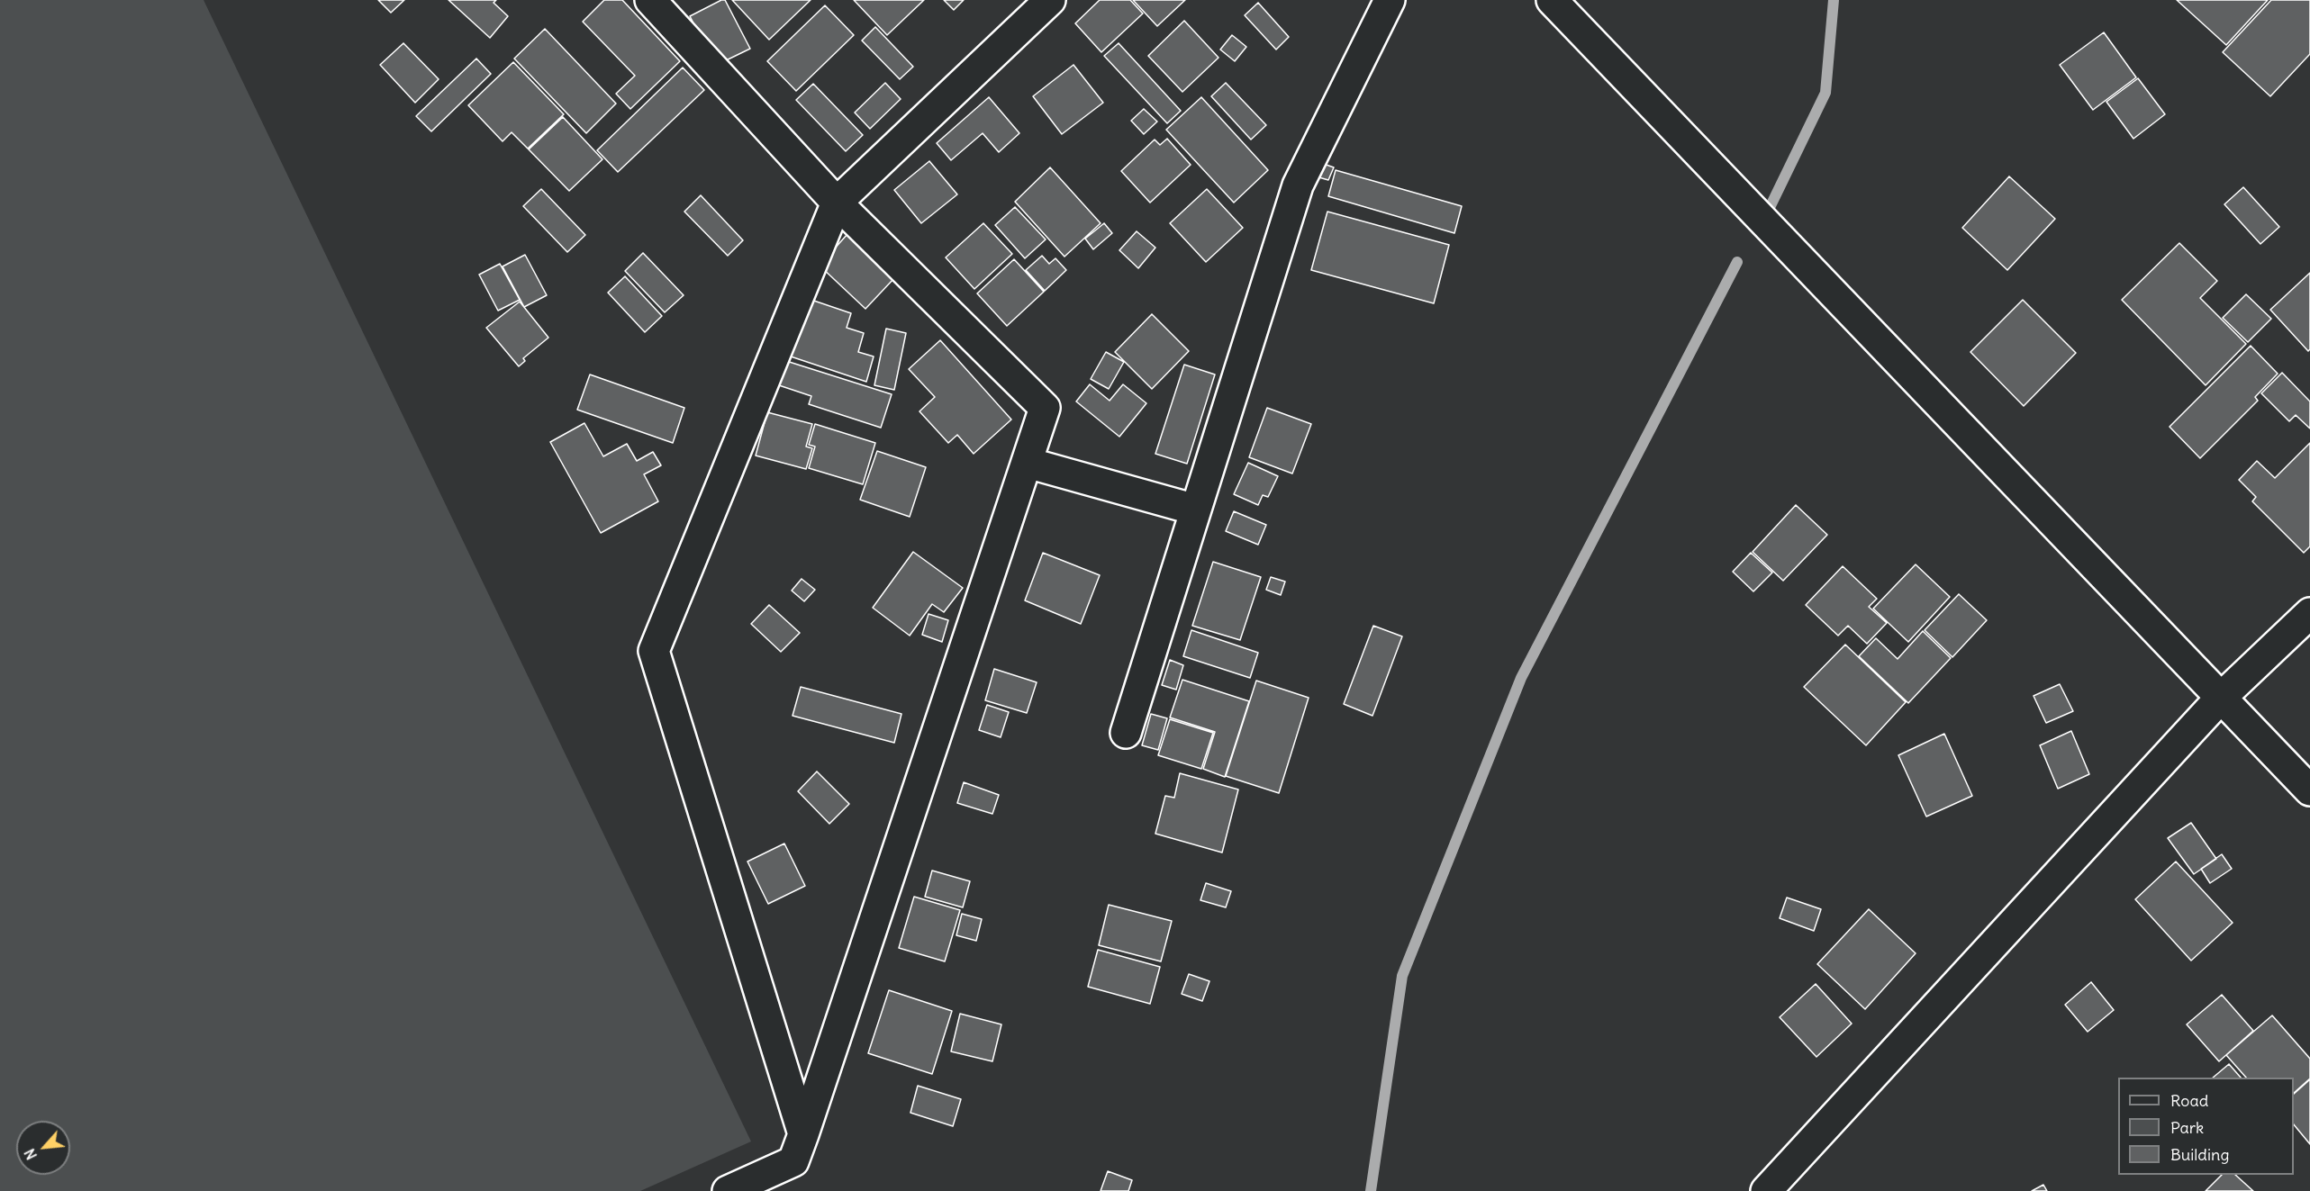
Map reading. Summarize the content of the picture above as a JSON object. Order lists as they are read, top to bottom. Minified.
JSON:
{"legend":["Road","Park","Building"],"north":"bottom left"}
